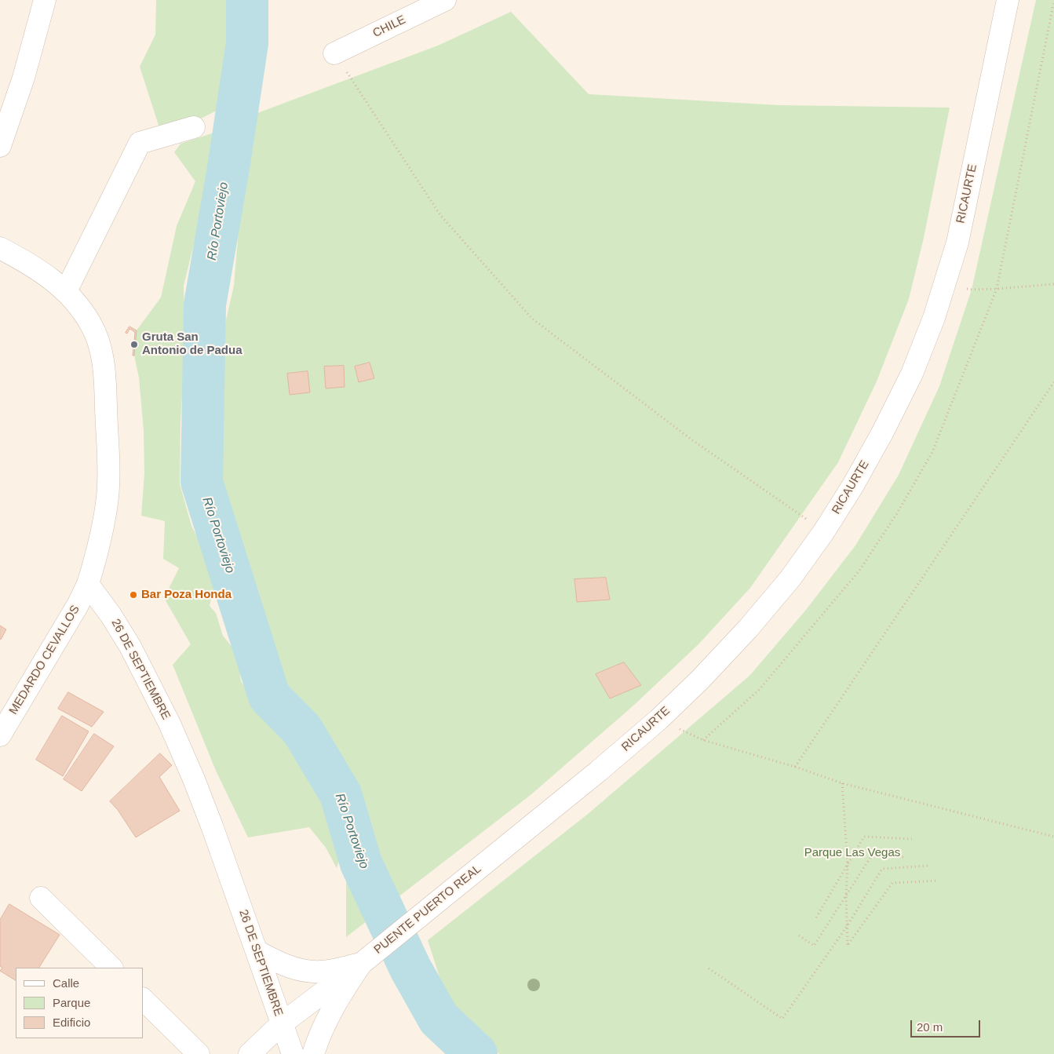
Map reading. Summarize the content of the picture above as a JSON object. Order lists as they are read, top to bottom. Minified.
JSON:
{"streets":{"street":["CHILE","RICAURTE","MEDARDO CEVALLOS","26 DE SEPTIEMBRE","PUENTE PUERTO REAL"]},"crossings":[["RICAURTE","PUENTE PUERTO REAL"],["MEDARDO CEVALLOS","26 DE SEPTIEMBRE"],["26 DE SEPTIEMBRE","PUENTE PUERTO REAL"]],"water":["Río Portoviejo"],"parks":["Parque Las Vegas"],"places":["Gruta San Antonio de Padua","Bar Poza Honda"],"legend":["Calle","Parque","Edificio"],"scale_bar":"20 m"}
